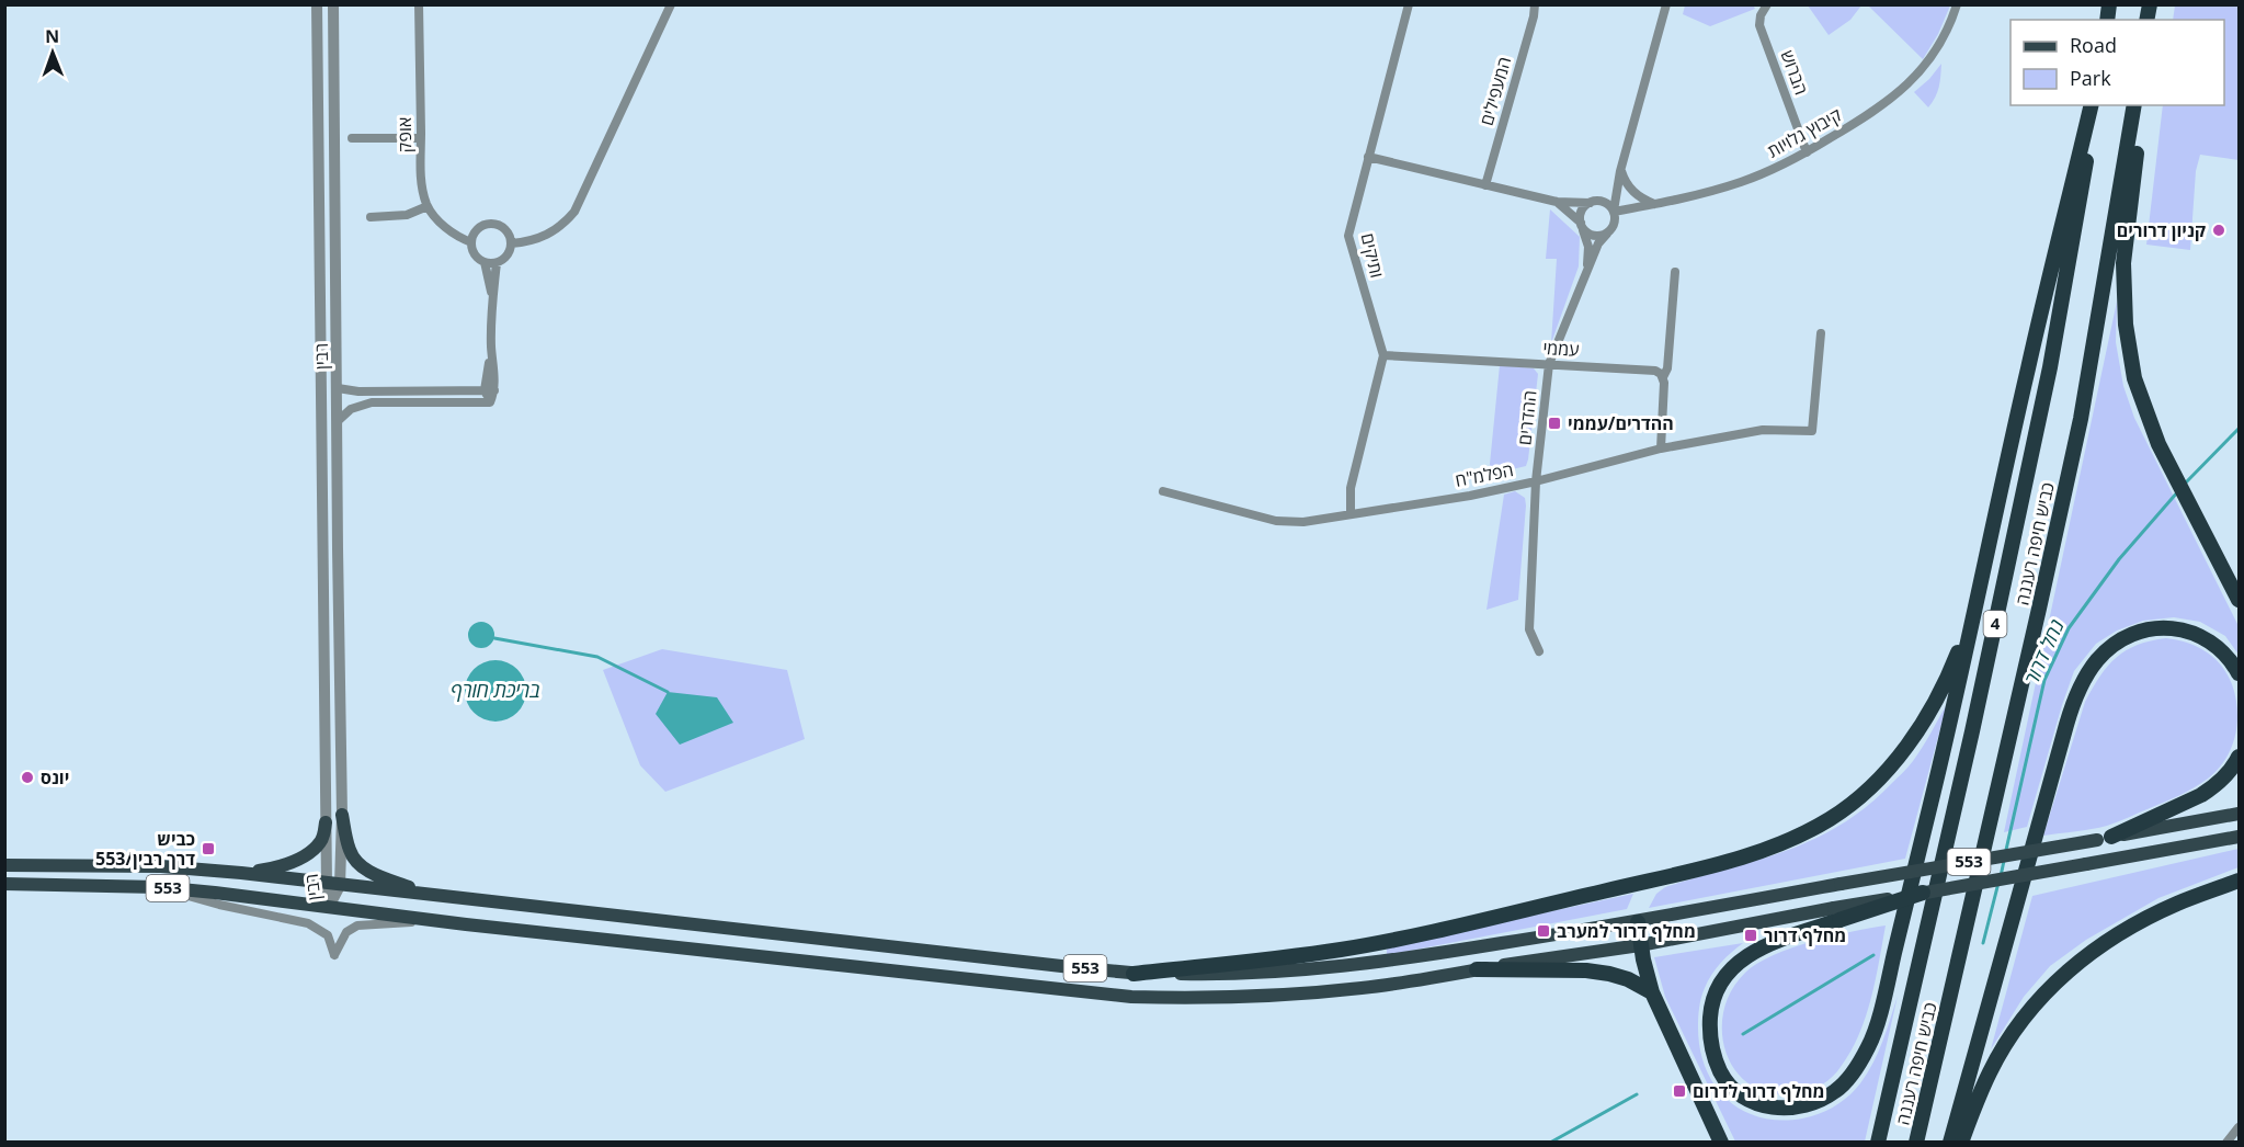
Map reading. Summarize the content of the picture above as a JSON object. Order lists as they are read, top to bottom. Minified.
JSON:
{"streets":{"highway":["כביש חיפה רעננה","4"],"main road":["553"],"street":["הברוש","המעפילים","קיבוץ גלויות","אופק","ותיקים","עממי","רבין","ההדרים","הפלמ\"ח"]},"crossings":[["הברוש","קיבוץ גלויות"],["קיבוץ גלויות","ההדרים"],["ותיקים","עממי"],["עממי","ההדרים"],["רבין","553"],["ההדרים","הפלמ\"ח"]],"water":["נחל דרור","בריכת חורף"],"places":{"other":["קניון דרורים","יונס"],"transit":["ההדרים/עממי","כביש 553/דרך רבין","מחלף דרור למערב","מחלף דרור","מחלף דרור לדרום"]},"legend":["Road","Park"],"north":"top"}
